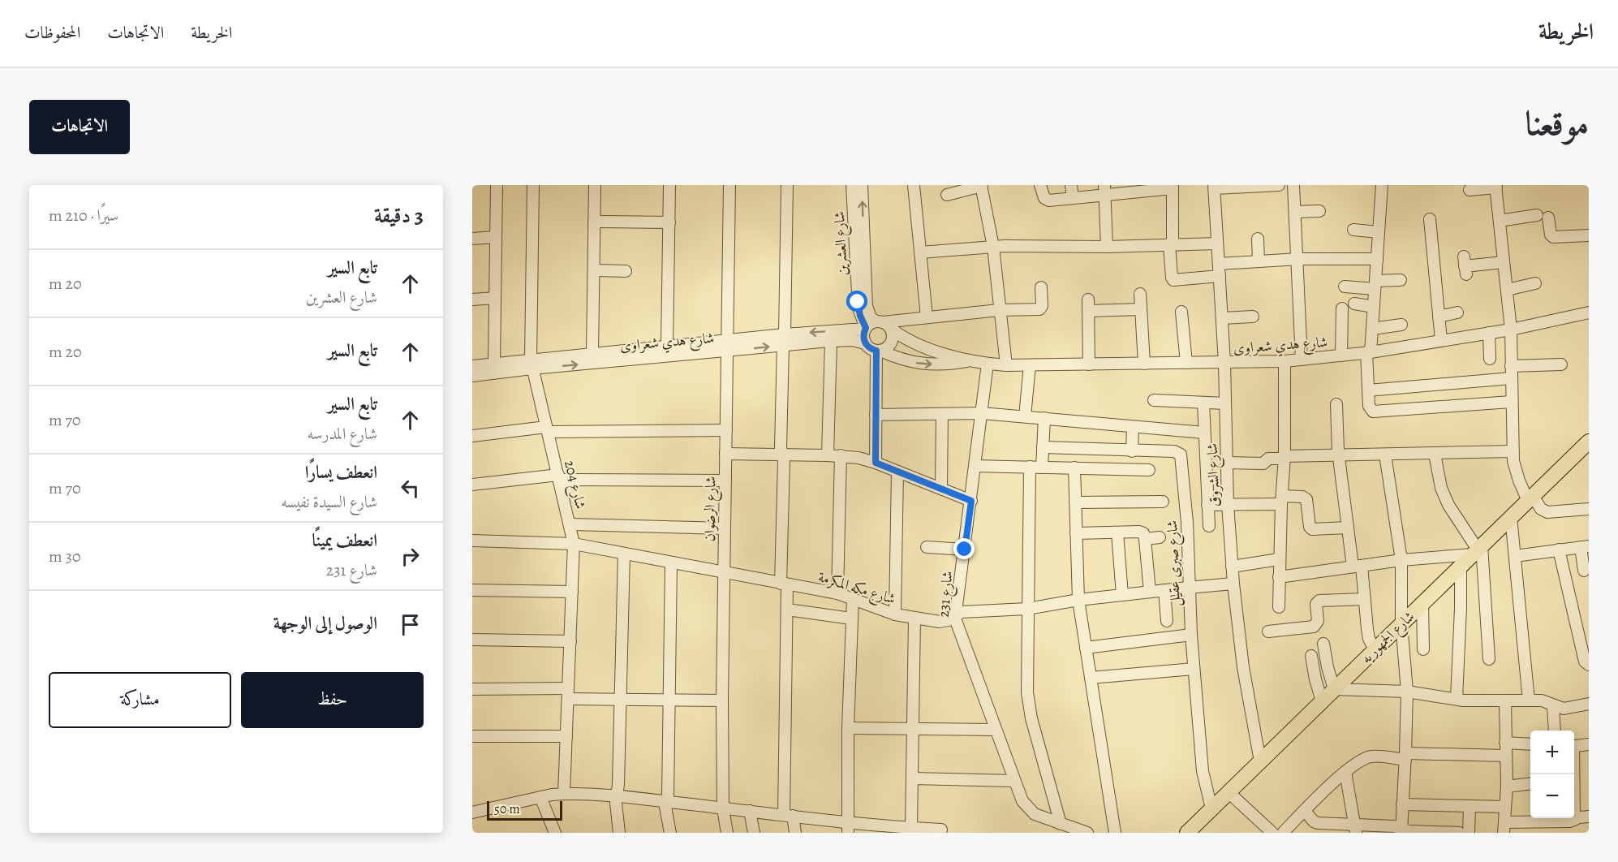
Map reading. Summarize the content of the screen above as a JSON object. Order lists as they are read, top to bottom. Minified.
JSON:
{"streets":{"main road":["شارع الجمهوريه"],"street":["شارع العشرين","شارع هدي شعراوى","شارع الشروق","شارع 204","شارع الرضوان","شارع صبرى عقيل","شارع مكه المكرمة","شارع 231"]},"crossings":[["شارع العشرين","شارع هدي شعراوى"],["شارع هدي شعراوى","شارع الشروق"],["شارع هدي شعراوى","شارع 204"],["شارع هدي شعراوى","شارع الرضوان"],["شارع هدي شعراوى","شارع 231"],["شارع الشروق","شارع مكه المكرمة"],["شارع الشروق","شارع الجمهوريه"],["شارع 204","شارع مكه المكرمة"],["شارع الرضوان","شارع مكه المكرمة"],["شارع صبرى عقيل","شارع مكه المكرمة"],["شارع صبرى عقيل","شارع الجمهوريه"],["شارع مكه المكرمة","شارع 231"]],"scale_bar":"50 m","page":{"header":"الخريطة","nav":["الخريطة","الاتجاهات","المحفوظات"],"title":"موقعنا","buttons":["الاتجاهات",["حفظ","مشاركة"]],"heading":["3 دقيقة","سيرًا · 210 m"],"list":[["تابع السير","شارع العشرين","20 m"],["تابع السير","20 m"],["تابع السير","شارع المدرسه","70 m"],["انعطف يسارًا","شارع السيدة نفيسه","70 m"],["انعطف يمينًا","شارع 231","30 m"],"الوصول إلى الوجهة"],"map_buttons":["+","−"],"scale":"50 m"}}
